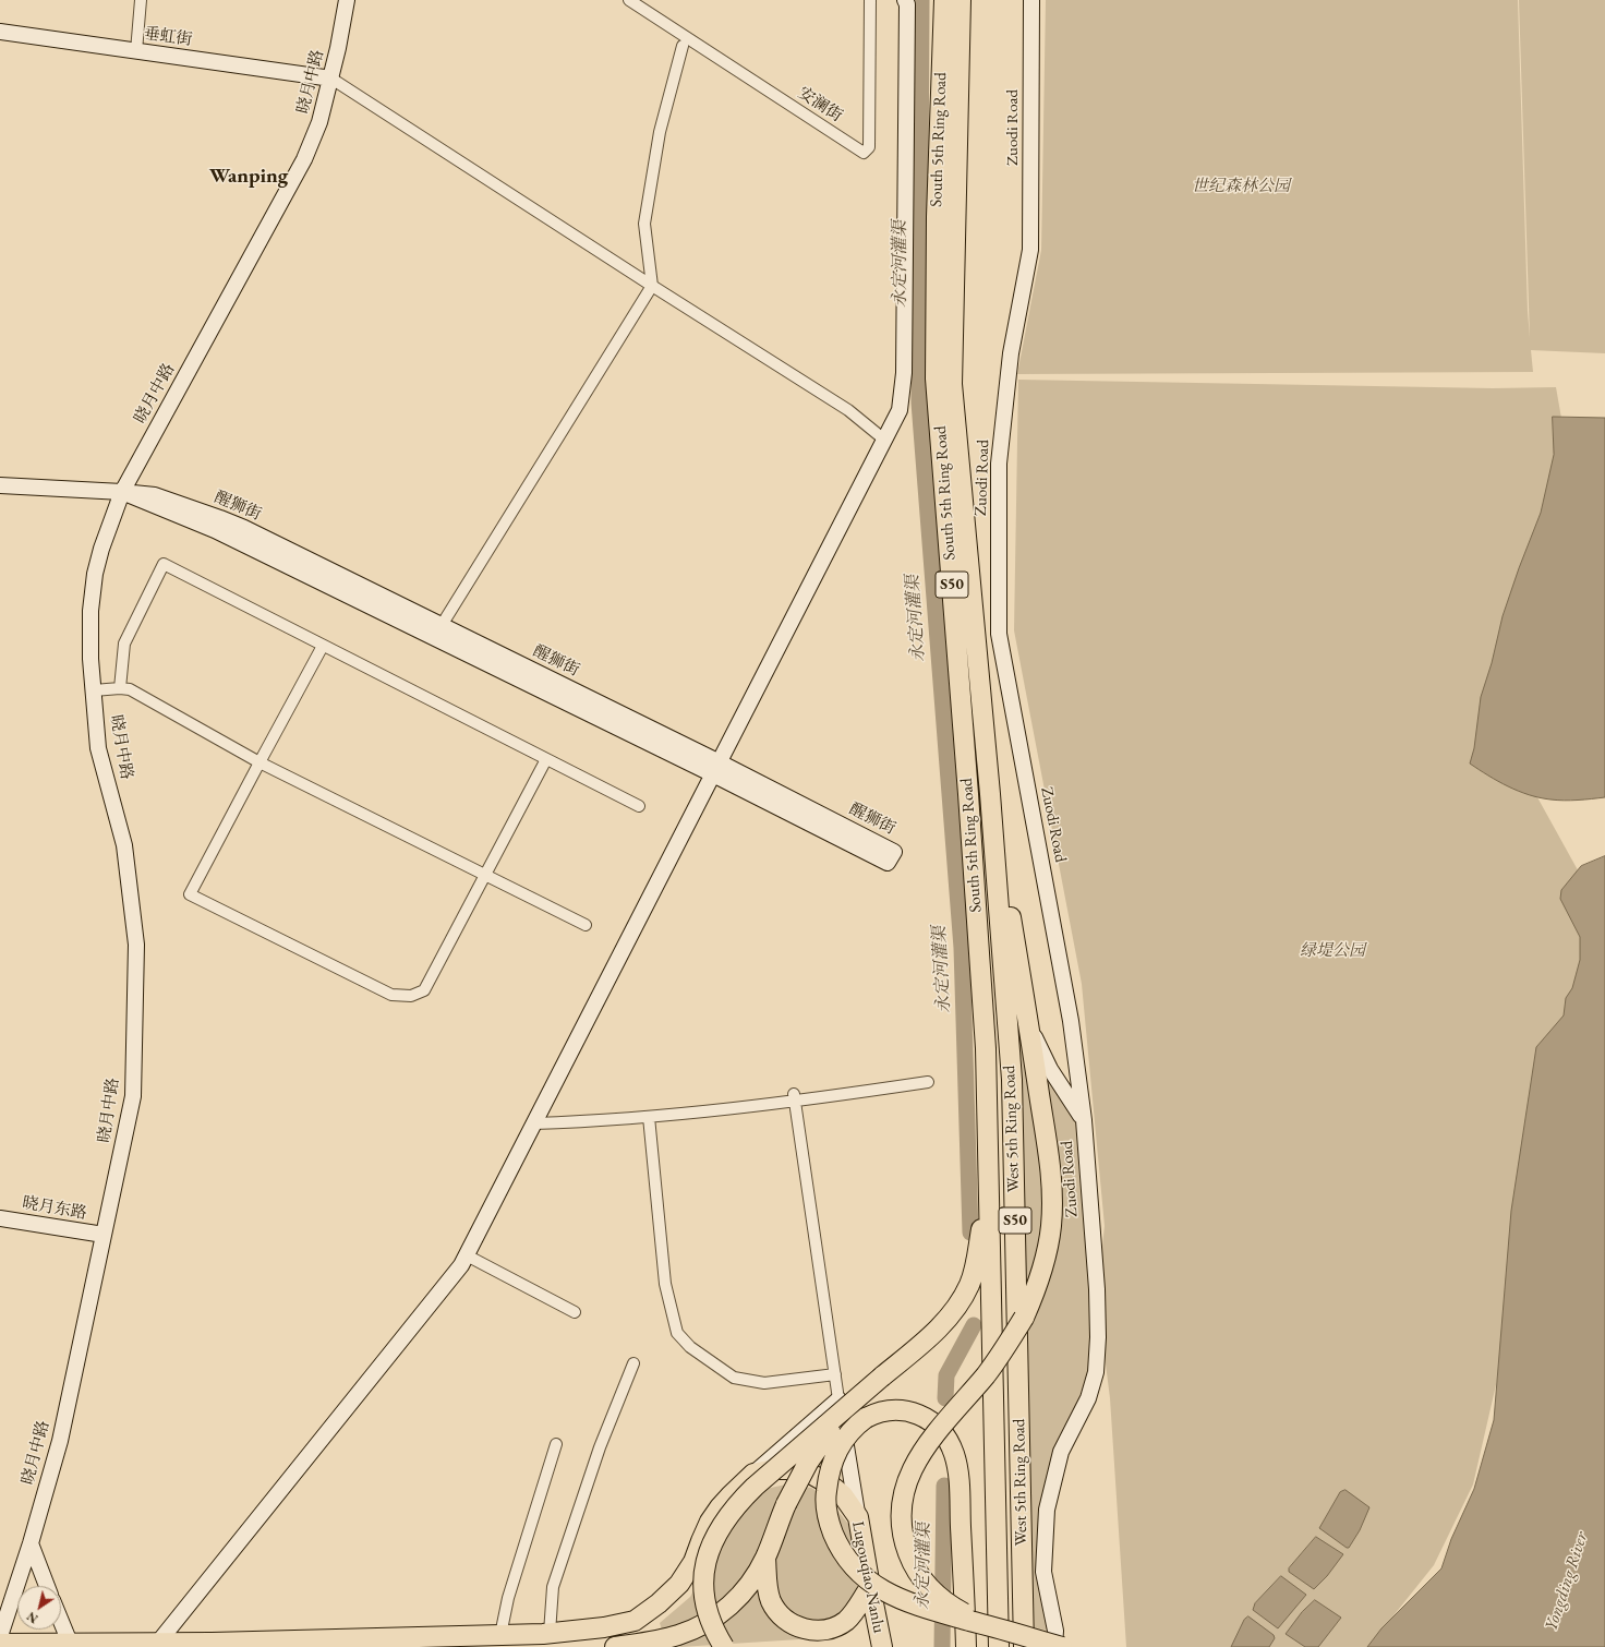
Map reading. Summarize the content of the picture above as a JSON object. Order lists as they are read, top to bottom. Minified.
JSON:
{"streets":{"highway":["South 5th Ring Road","S50","West 5th Ring Road","Lugouqiao Nanlu"],"street":["垂虹街","晓月中路","安澜街","Zuodi Road","醒狮街","晓月东路"]},"crossings":[["垂虹街","晓月中路"],["晓月中路","醒狮街"],["晓月中路","晓月东路"],["South 5th Ring Road","West 5th Ring Road"]],"districts":["Wanping"],"water":["永定河灌渠","Yongding River"],"parks":["世纪森林公园","绿堤公园"],"north":"bottom left"}
